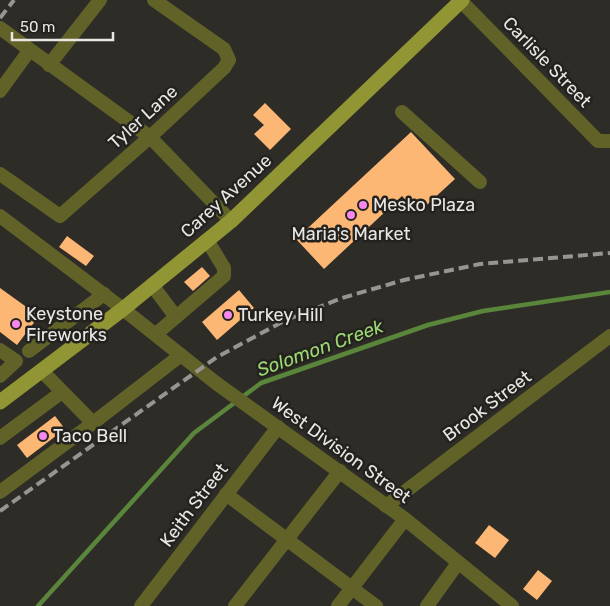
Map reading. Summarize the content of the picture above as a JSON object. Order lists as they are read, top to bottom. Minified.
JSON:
{"streets":{"main road":["Carey Avenue"],"street":["Carlisle Street","Tyler Lane","Brook Street","West Division Street","Keith Street"]},"crossings":[["Carlisle Street","Carey Avenue"],["Carey Avenue","West Division Street"],["Brook Street","West Division Street"],["West Division Street","Keith Street"]],"water":["Solomon Creek"],"places":["Mesko Plaza","Maria's Market","Turkey Hill","Keystone Fireworks","Taco Bell"],"scale_bar":"50 m"}
